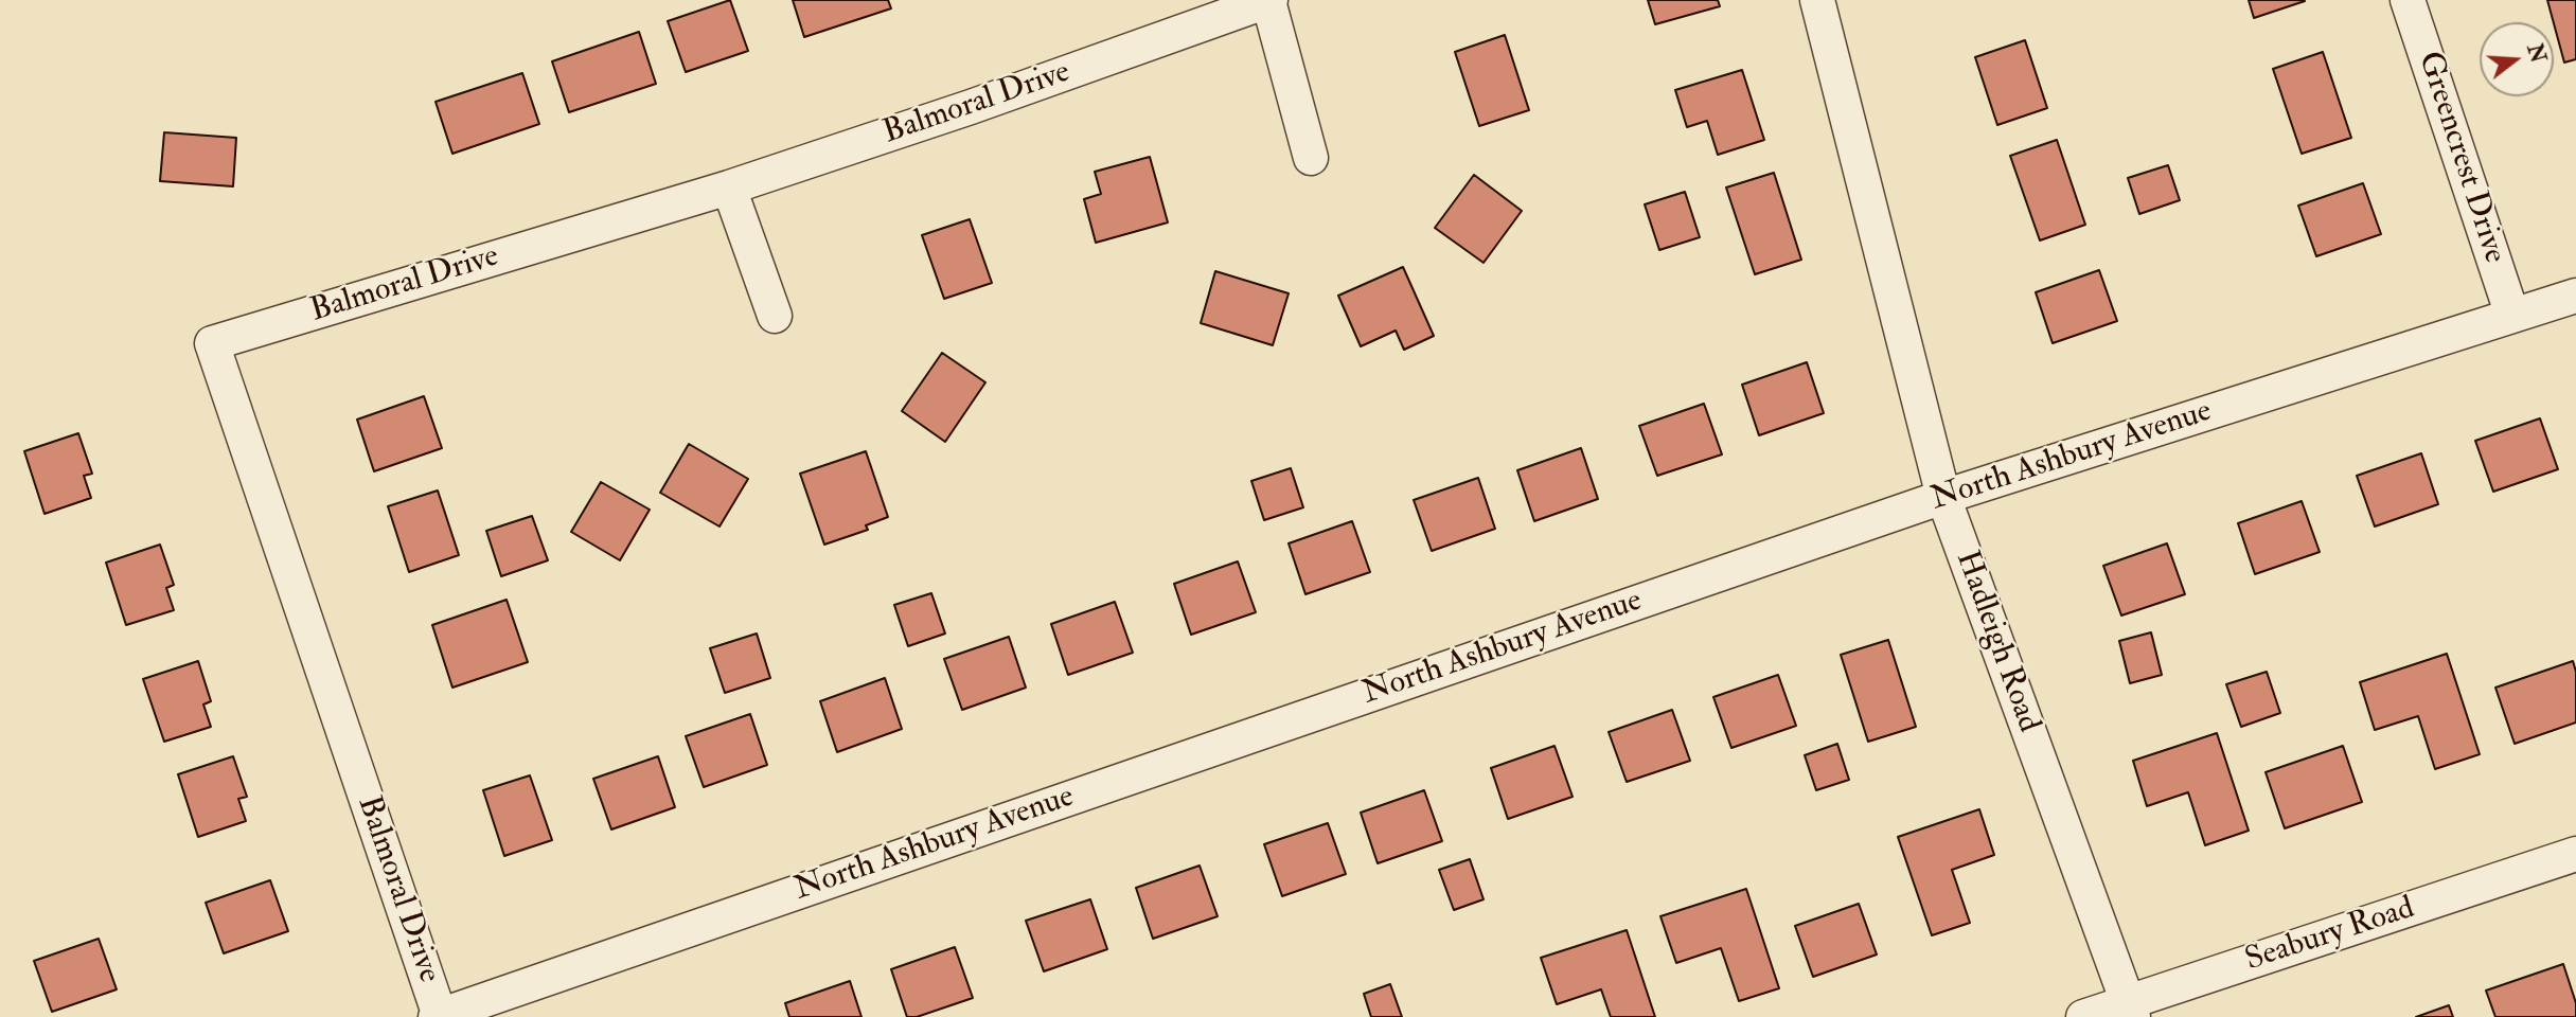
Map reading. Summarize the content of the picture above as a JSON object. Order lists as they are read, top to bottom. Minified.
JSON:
{"streets":{"street":["Balmoral Drive","Greencrest Drive","North Ashbury Avenue","Hadleigh Road","Seabury Road"]},"crossings":[["Balmoral Drive","North Ashbury Avenue"],["Greencrest Drive","North Ashbury Avenue"],["North Ashbury Avenue","Hadleigh Road"],["Hadleigh Road","Seabury Road"]],"north":"right"}
